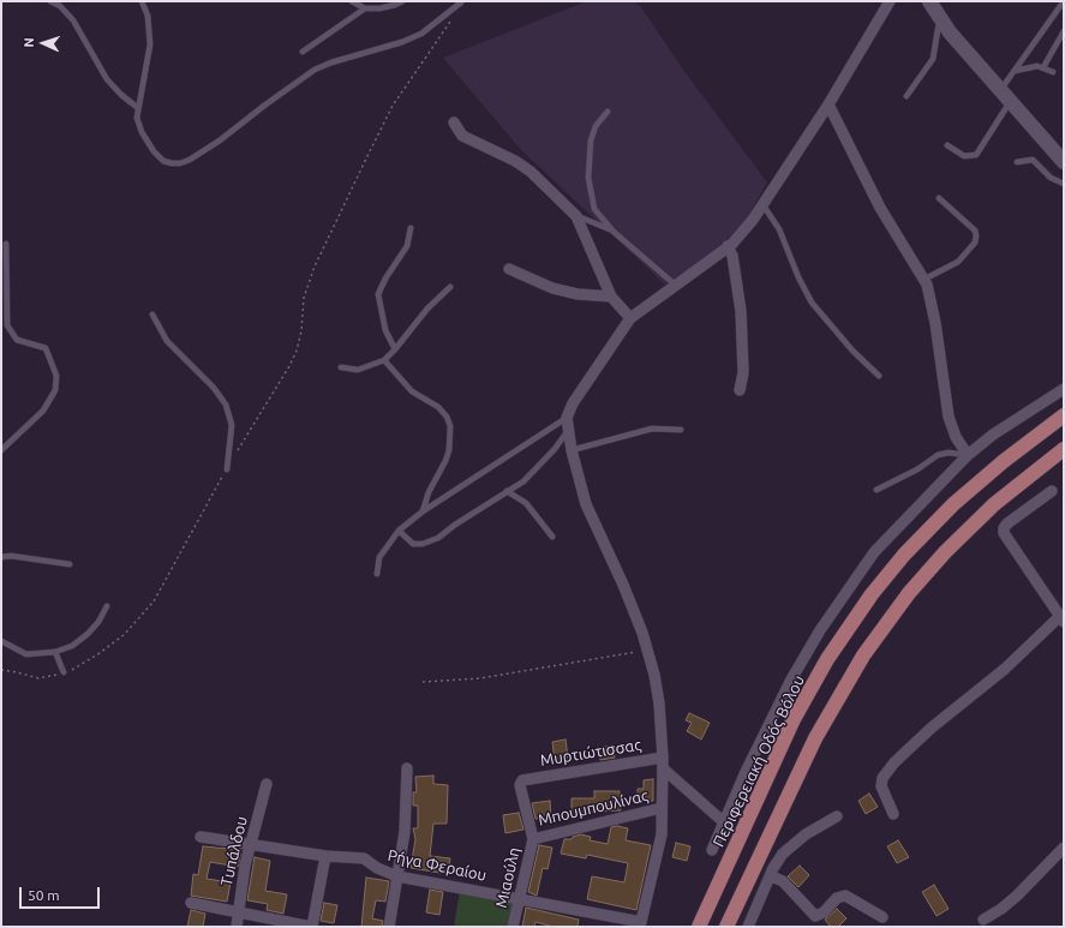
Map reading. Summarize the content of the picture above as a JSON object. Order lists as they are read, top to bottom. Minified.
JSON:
{"streets":{"main road":["Περιφερειακή Οδός Βόλου"],"street":["Μυρτιώτισσας","Μπουμπουλίνας","Τυπάλδου","Ρήγα Φεραίου","Μιαούλη"]},"crossings":[["Μυρτιώτισσας","Μιαούλη"],["Μπουμπουλίνας","Μιαούλη"],["Τυπάλδου","Ρήγα Φεραίου"],["Ρήγα Φεραίου","Μιαούλη"]],"scale_bar":"50 m","north":"left"}
